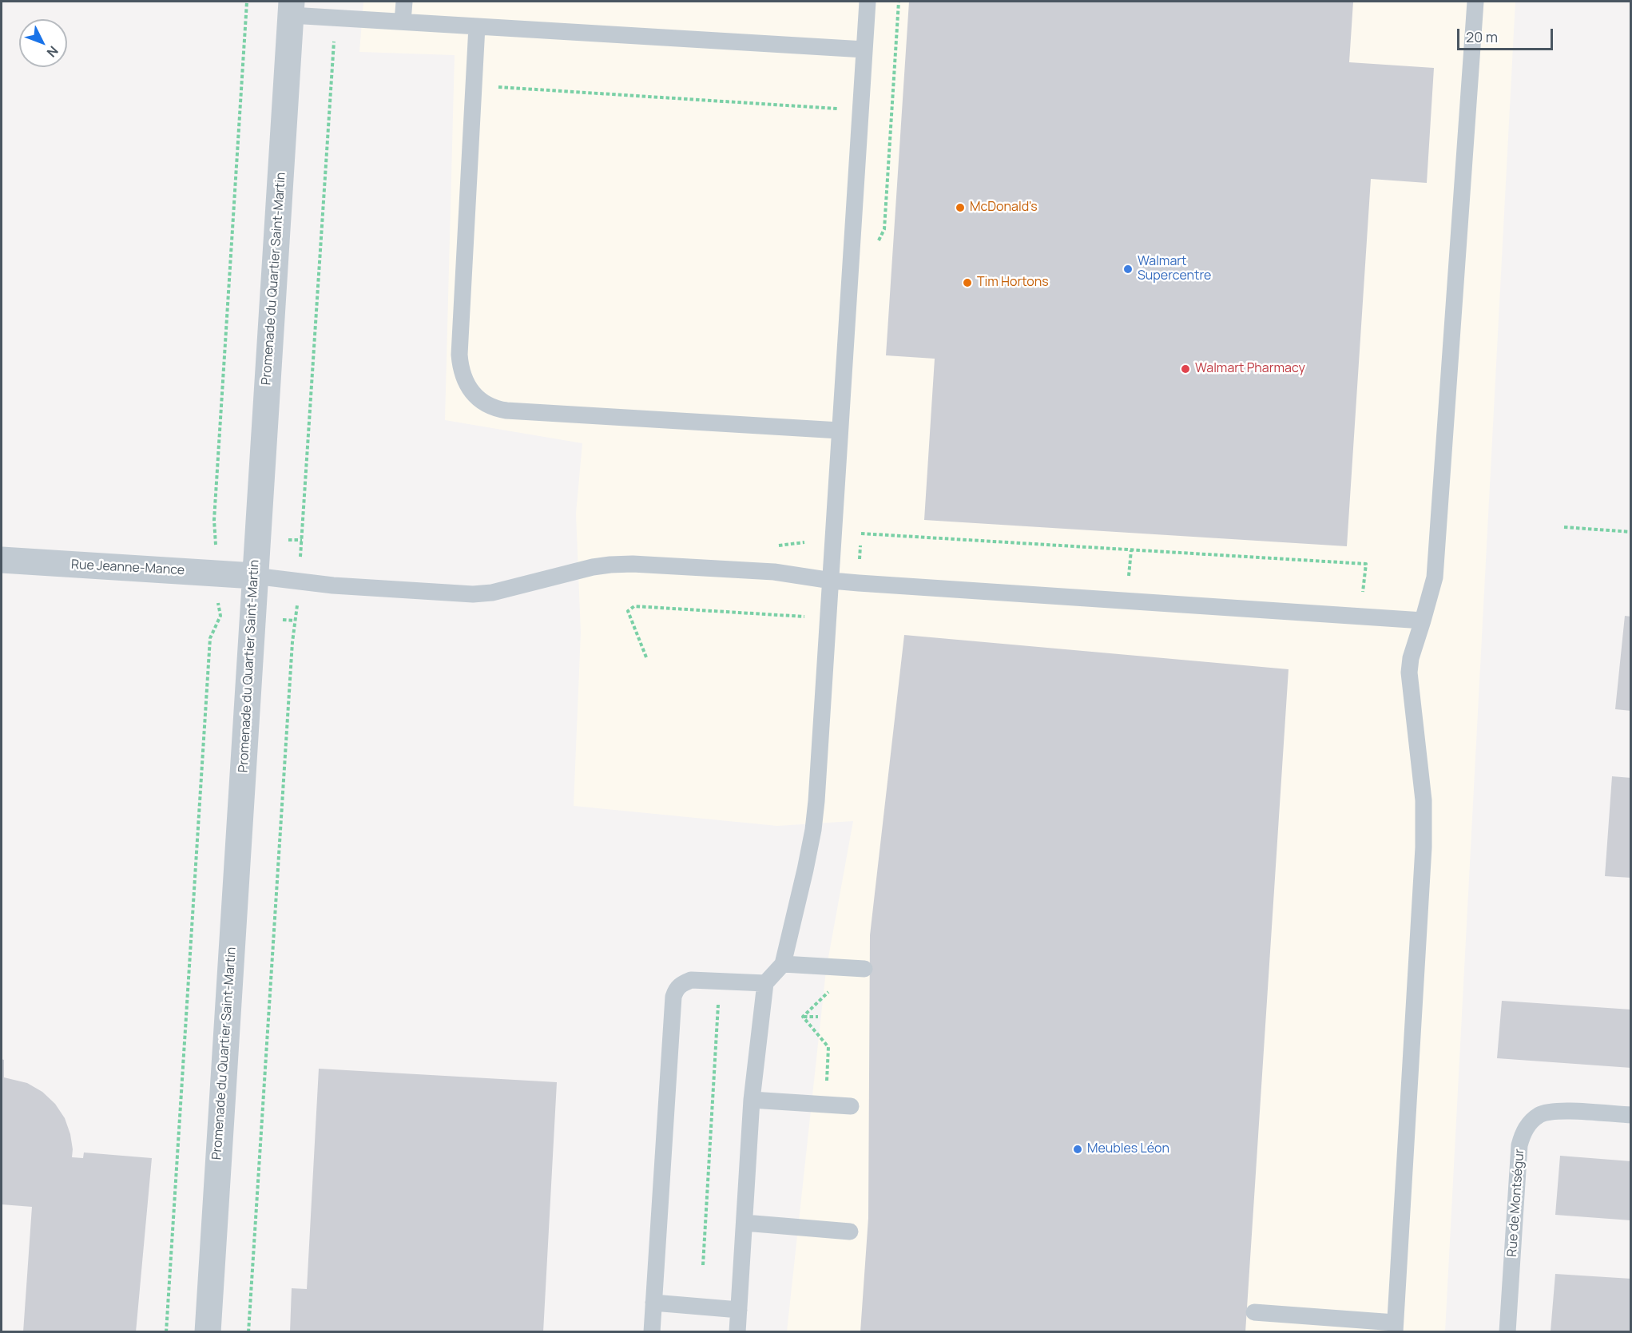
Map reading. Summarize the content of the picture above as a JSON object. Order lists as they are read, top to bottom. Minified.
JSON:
{"streets":{"street":["Promenade du Quartier Saint-Martin","Rue Jeanne-Mance"],"lane":["Rue de Montségur"]},"crossings":[["Promenade du Quartier Saint-Martin","Rue Jeanne-Mance"]],"places":["McDonald's","Walmart Supercentre","Tim Hortons","Walmart Pharmacy","Meubles Léon"],"scale_bar":"20 m","north":"bottom right"}
